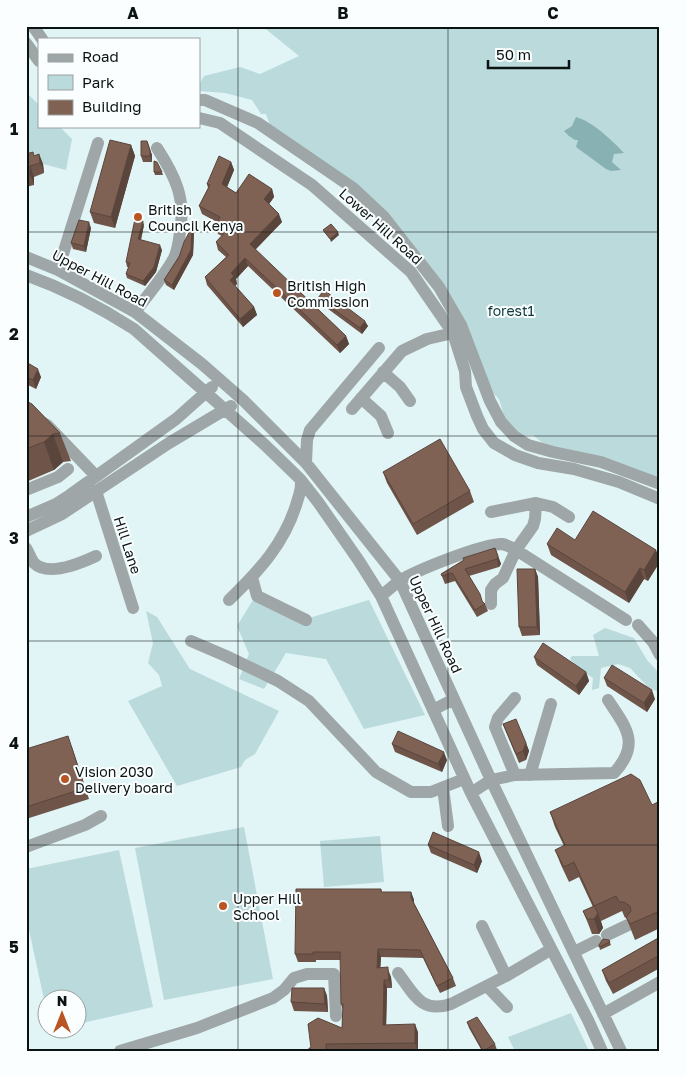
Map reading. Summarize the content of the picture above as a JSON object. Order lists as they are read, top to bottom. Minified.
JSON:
{"streets":{"street":["Lower Hill Road","Upper Hill Road","Hill Lane"]},"parks":["forest1"],"places":["British Council Kenya","British High Commission","Vision 2030 Delivery board","Upper Hill School"],"legend":["Road","Park","Building"],"scale_bar":"50 m","north":"top","grid":{"columns":["A","B","C"],"rows":["1","2","3","4","5"]}}
